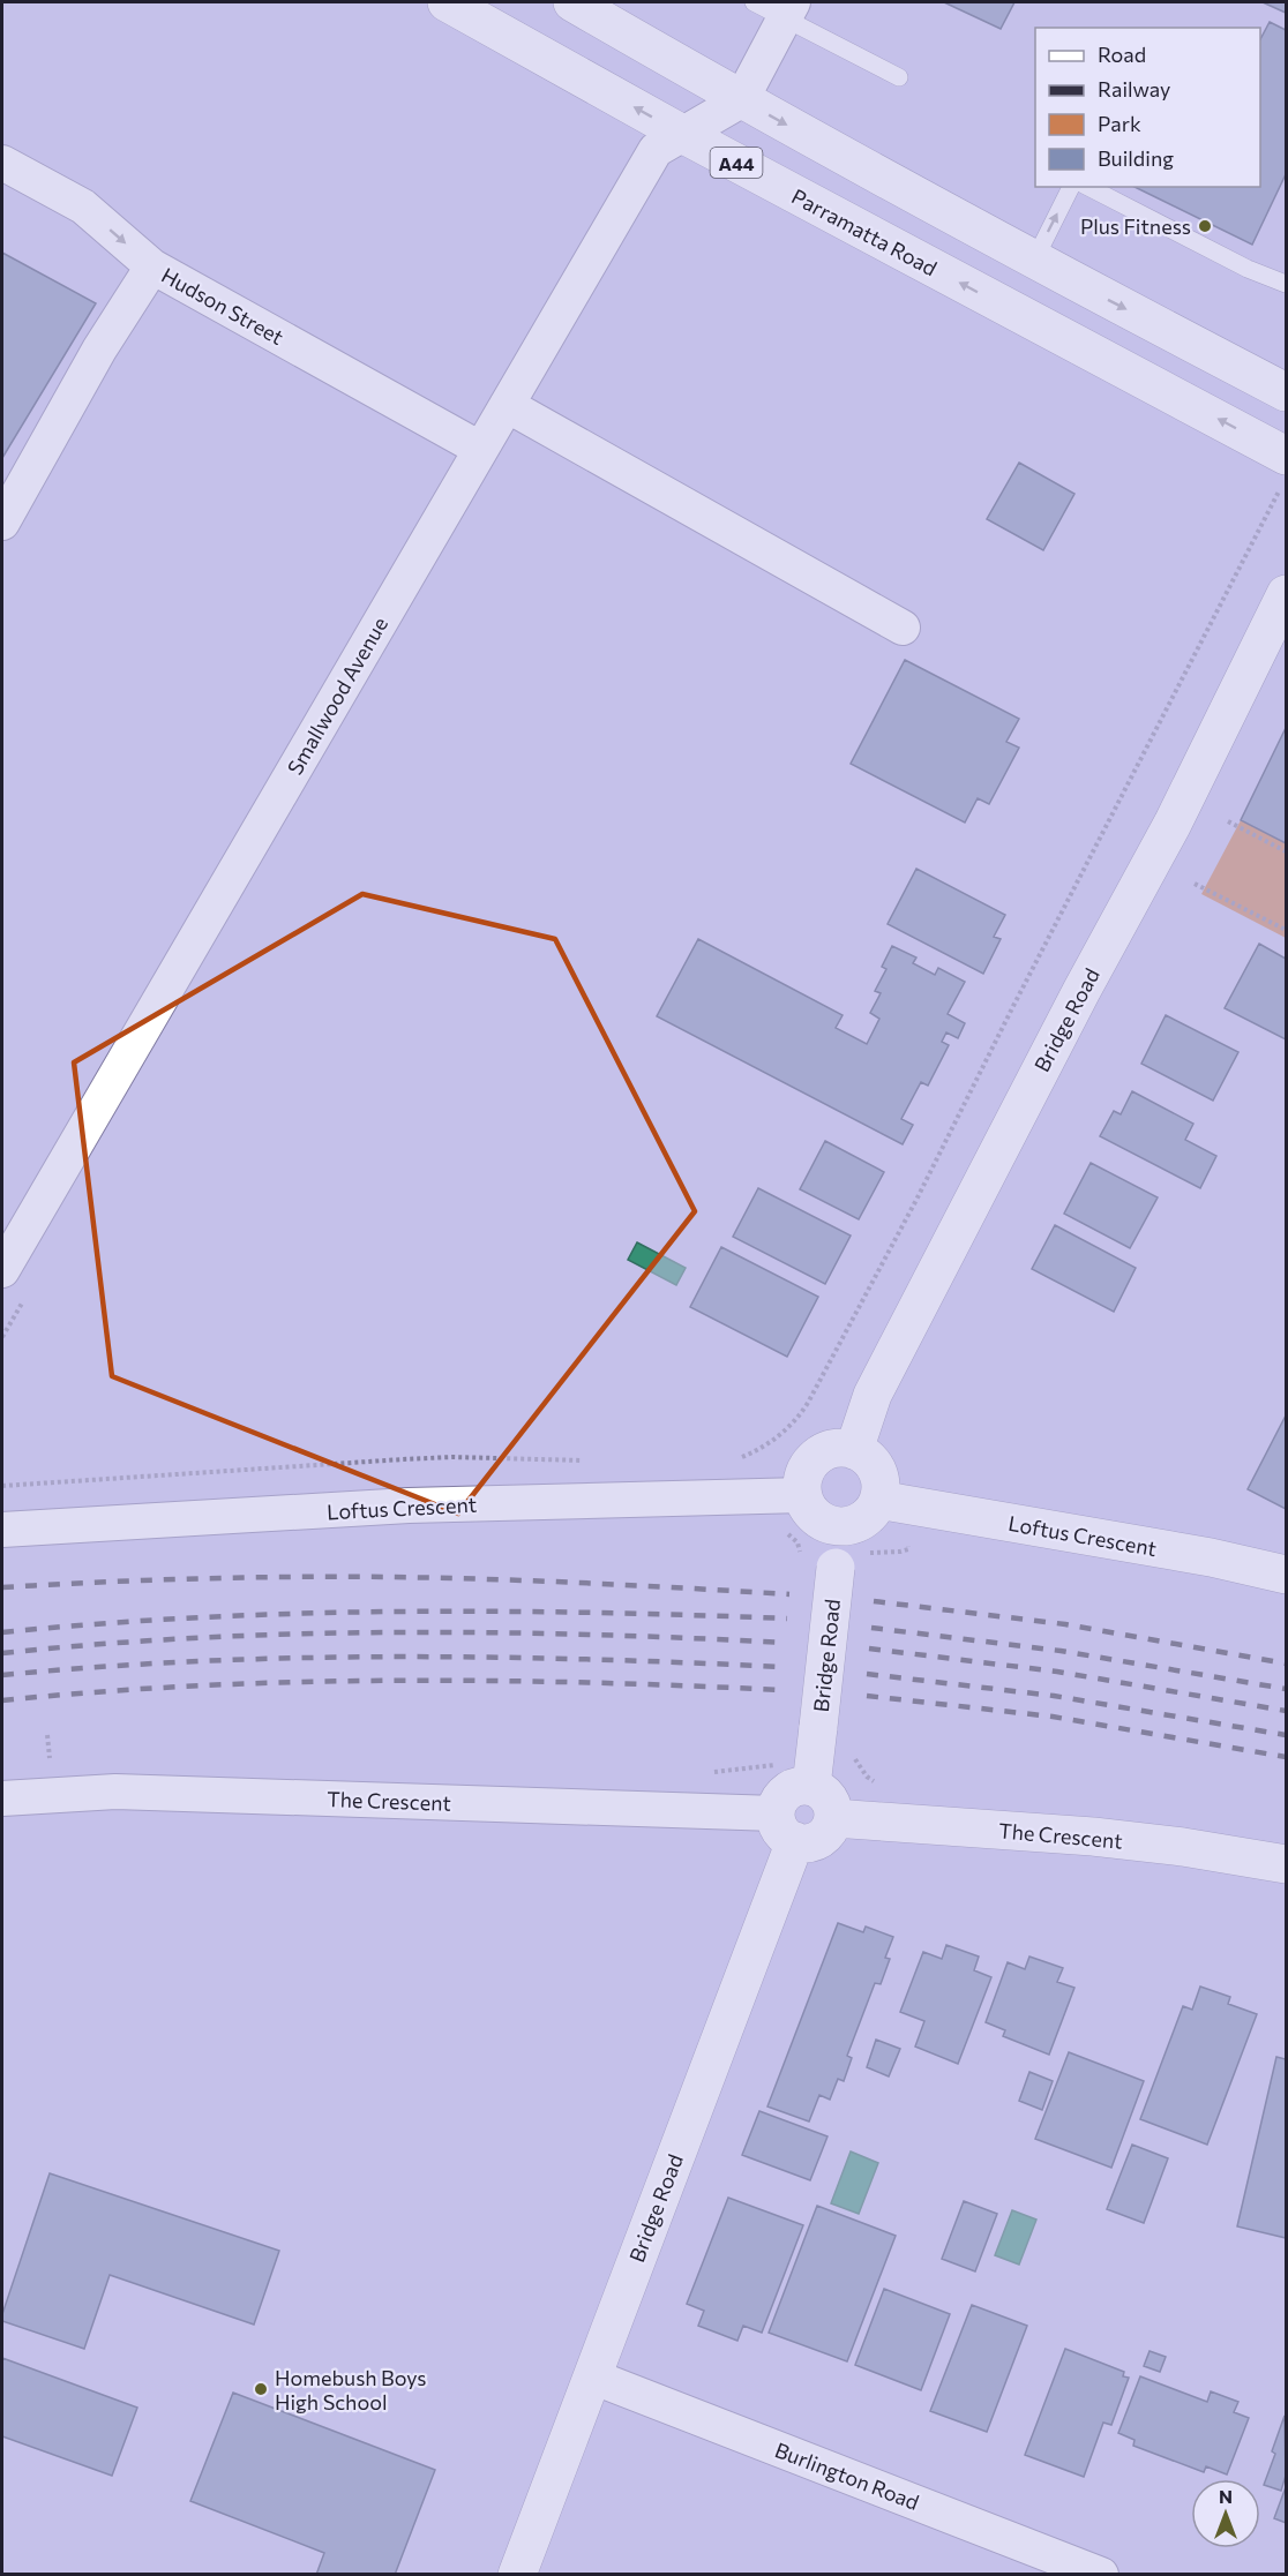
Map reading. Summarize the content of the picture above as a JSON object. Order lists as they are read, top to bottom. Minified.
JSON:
{"streets":{"main road":["A44","Parramatta Road","Bridge Road","Loftus Crescent","The Crescent"],"street":["Hudson Street","Smallwood Avenue","Burlington Road"]},"crossings":[["Parramatta Road","Smallwood Avenue"],["Hudson Street","Smallwood Avenue"],["Bridge Road","Loftus Crescent"],["Bridge Road","The Crescent"],["Bridge Road","Burlington Road"]],"places":["Plus Fitness","Homebush Boys High School"],"legend":["Road","Railway","Park","Building"],"north":"top"}
